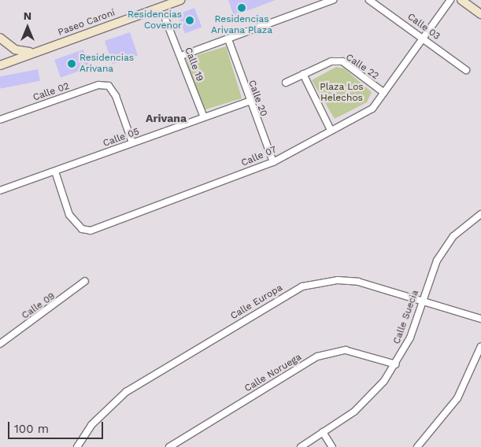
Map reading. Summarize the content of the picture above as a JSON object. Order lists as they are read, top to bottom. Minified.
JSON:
{"streets":{"street":["Paseo Caroní","Calle 03","Calle 19","Calle 22","Calle 02","Calle 20","Calle 05","Calle 07","Calle Europa","Calle 09","Calle Suecia","Calle Noruega"]},"crossings":[["Calle 03","Calle 07"],["Calle 19","Calle 05"],["Calle 22","Calle 07"],["Calle 02","Calle 05"],["Calle 20","Calle 05"],["Calle 20","Calle 07"],["Calle 05","Calle 07"],["Calle Europa","Calle Suecia"],["Calle Suecia","Calle Noruega"]],"districts":["Arivana"],"parks":["Plaza Los Helechos"],"places":["Residencias Arivana Plaza","Residencias Covenor","Residencias Arivana"],"scale_bar":"100 m","north":"top"}
